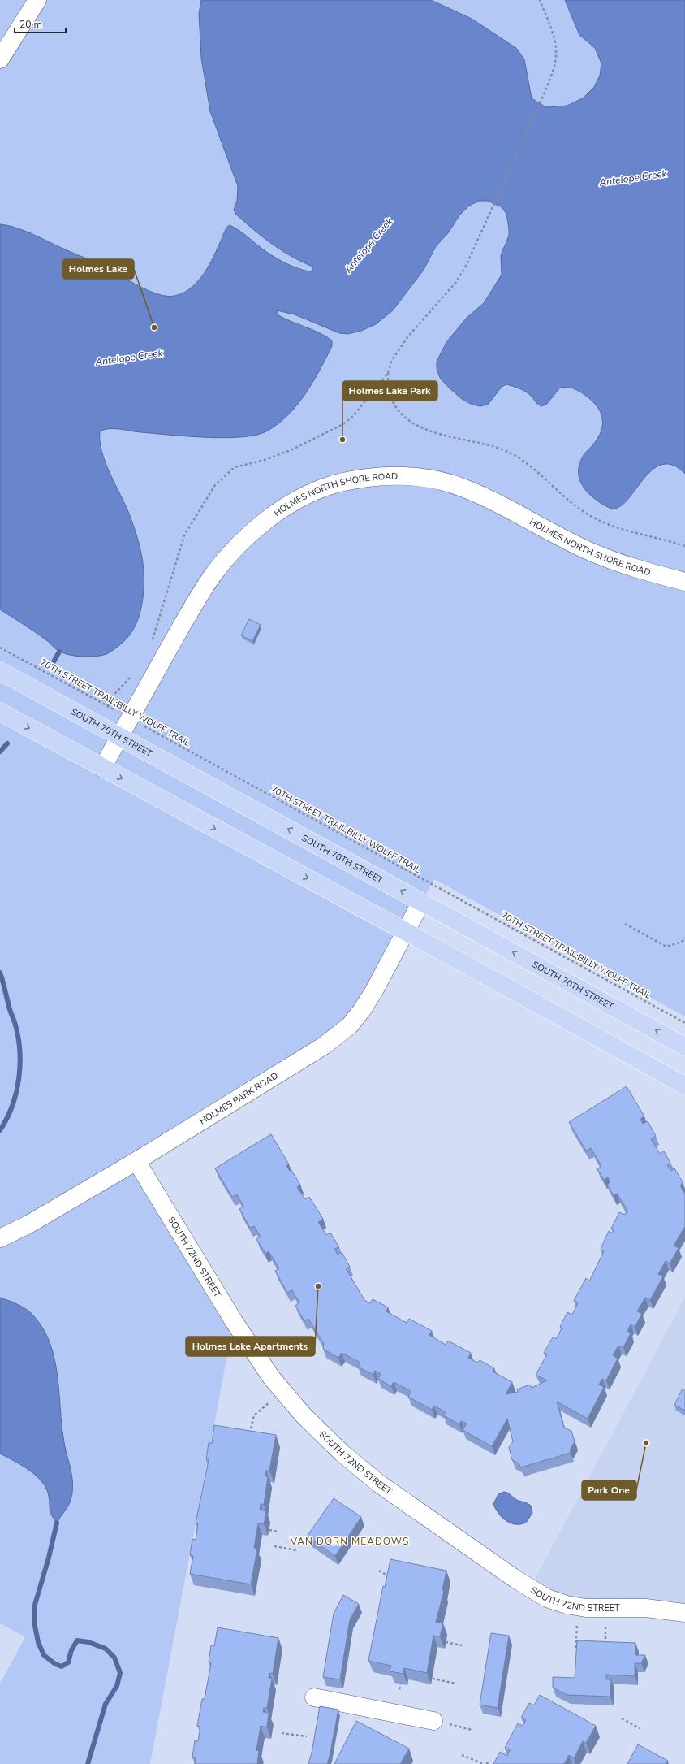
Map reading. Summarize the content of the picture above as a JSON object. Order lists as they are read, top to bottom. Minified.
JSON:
{"streets":{"main road":["SOUTH 70TH STREET"],"street":["HOLMES NORTH SHORE ROAD","HOLMES PARK ROAD","SOUTH 72ND STREET"],"path":["70TH STREET TRAIL;BILLY WOLFF TRAIL"]},"crossings":[["HOLMES NORTH SHORE ROAD","70TH STREET TRAIL;BILLY WOLFF TRAIL"],["HOLMES NORTH SHORE ROAD","SOUTH 70TH STREET"],["SOUTH 70TH STREET","HOLMES PARK ROAD"],["HOLMES PARK ROAD","SOUTH 72ND STREET"]],"districts":["VAN DORN MEADOWS"],"water":["Antelope Creek"],"places":["Holmes Lake","Holmes Lake Park","Holmes Lake Apartments","Park One"],"scale_bar":"20 m"}
